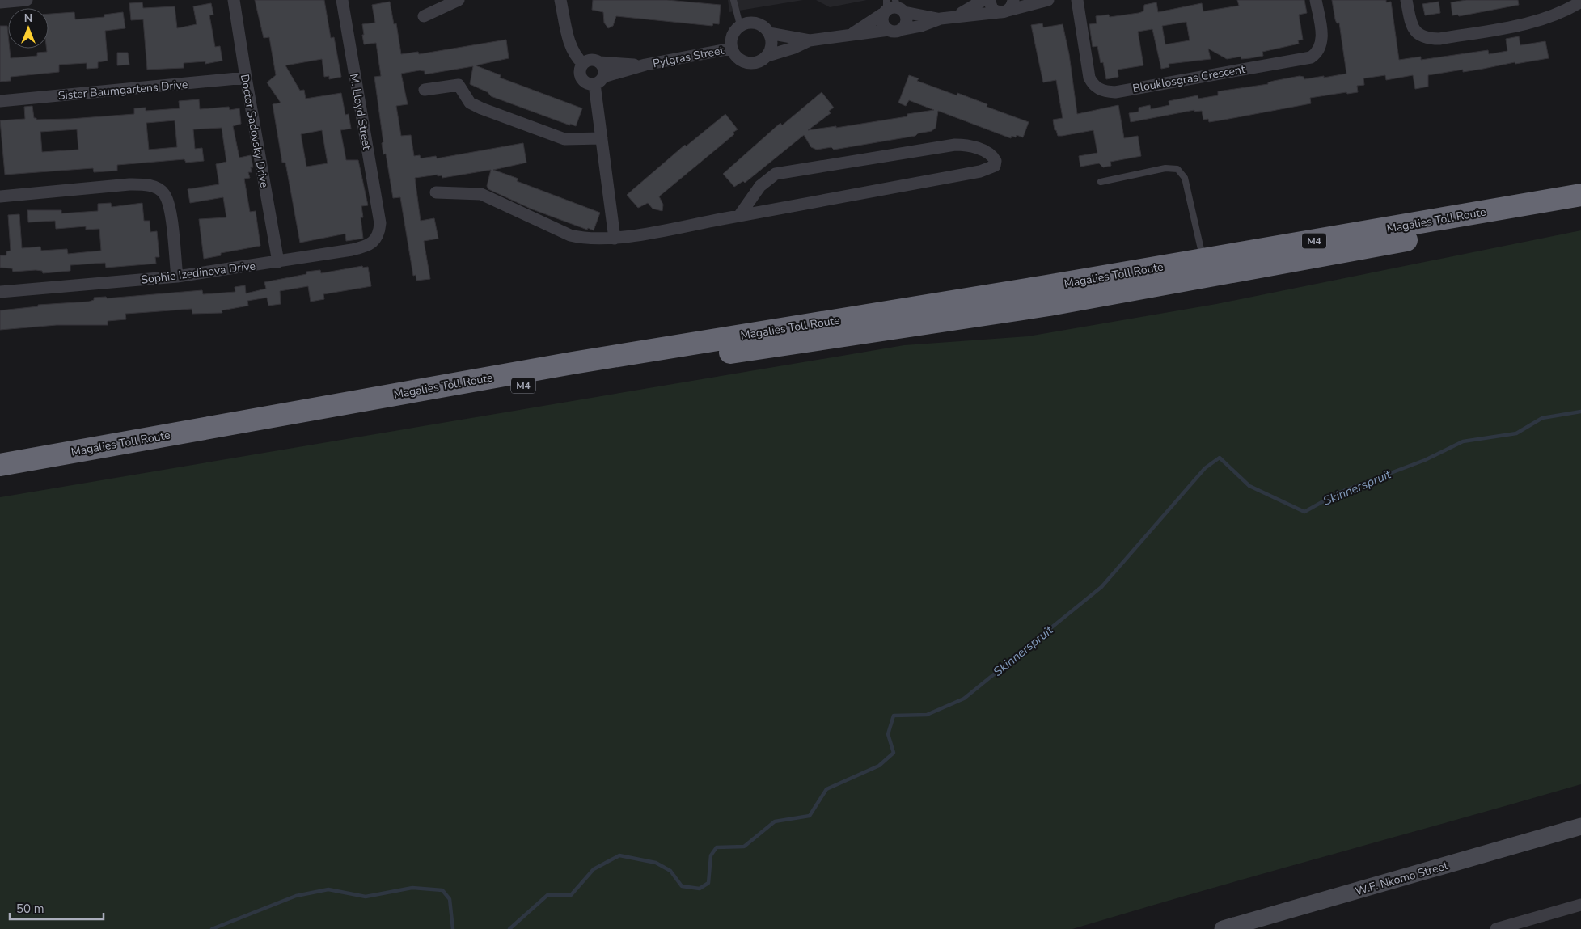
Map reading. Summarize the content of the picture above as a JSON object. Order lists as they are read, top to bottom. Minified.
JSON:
{"streets":{"highway":["Magalies Toll Route","M4"],"main road":["W.F. Nkomo Street"],"street":["Pylgras Street","Blouklosgras Crescent","Sister Baumgartens Drive","M. Lloyd Street","Doctor Sadovsky Drive","Sophie Izedinova Drive"]},"crossings":[["Sister Baumgartens Drive","Doctor Sadovsky Drive"],["M. Lloyd Street","Sophie Izedinova Drive"],["Doctor Sadovsky Drive","Sophie Izedinova Drive"]],"water":["Skinnerspruit"],"scale_bar":"50 m","north":"top"}
